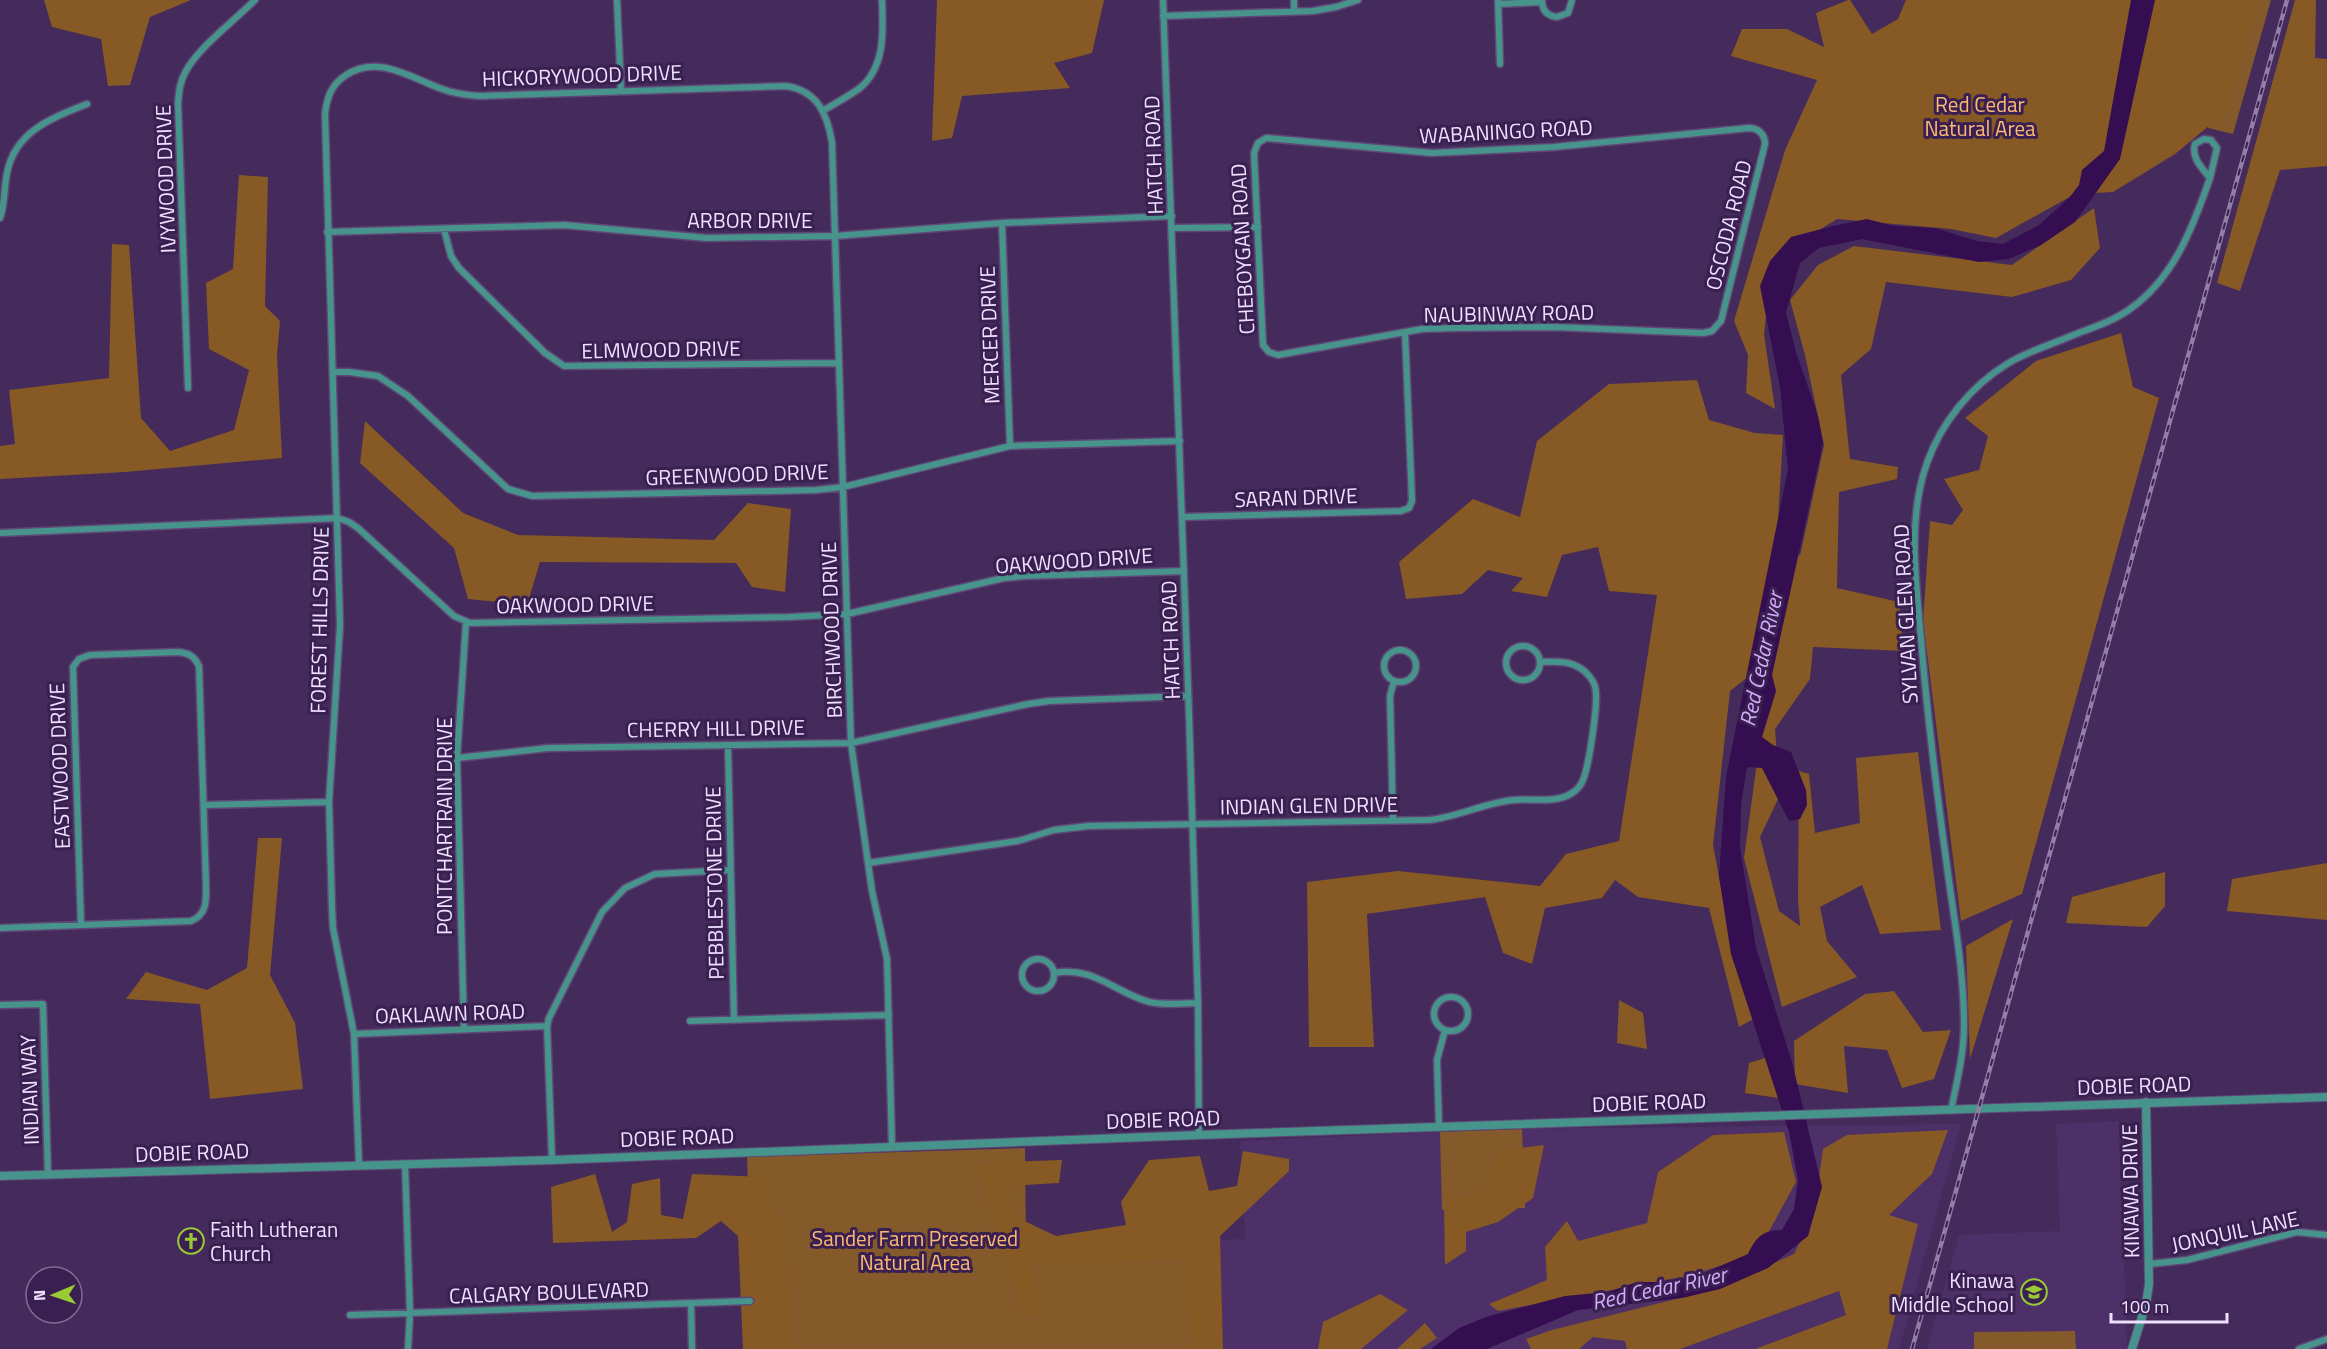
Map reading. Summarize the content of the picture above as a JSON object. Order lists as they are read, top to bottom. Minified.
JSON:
{"streets":{"street":["HICKORYWOOD DRIVE","WABANINGO ROAD","HATCH ROAD","IVYWOOD DRIVE","ARBOR DRIVE","OSCODA ROAD","CHEBOYGAN ROAD","NAUBINWAY ROAD","MERCER DRIVE","ELMWOOD DRIVE","GREENWOOD DRIVE","SARAN DRIVE","OAKWOOD DRIVE","SYLVAN GLEN ROAD","FOREST HILLS DRIVE","BIRCHWOOD DRIVE","CHERRY HILL DRIVE","EASTWOOD DRIVE","INDIAN GLEN DRIVE","PONTCHARTRAIN DRIVE","PEBBLESTONE DRIVE","OAKLAWN ROAD","DOBIE ROAD","INDIAN WAY","KINAWA DRIVE","JONQUIL LANE","CALGARY BOULEVARD"]},"crossings":[["HICKORYWOOD DRIVE","FOREST HILLS DRIVE"],["HICKORYWOOD DRIVE","BIRCHWOOD DRIVE"],["WABANINGO ROAD","OSCODA ROAD"],["WABANINGO ROAD","CHEBOYGAN ROAD"],["HATCH ROAD","ARBOR DRIVE"],["HATCH ROAD","GREENWOOD DRIVE"],["HATCH ROAD","SARAN DRIVE"],["HATCH ROAD","OAKWOOD DRIVE"],["HATCH ROAD","CHERRY HILL DRIVE"],["HATCH ROAD","INDIAN GLEN DRIVE"],["HATCH ROAD","DOBIE ROAD"],["ARBOR DRIVE","MERCER DRIVE"],["ARBOR DRIVE","ELMWOOD DRIVE"],["ARBOR DRIVE","FOREST HILLS DRIVE"],["ARBOR DRIVE","BIRCHWOOD DRIVE"],["OSCODA ROAD","NAUBINWAY ROAD"],["CHEBOYGAN ROAD","NAUBINWAY ROAD"],["NAUBINWAY ROAD","SARAN DRIVE"],["MERCER DRIVE","GREENWOOD DRIVE"],["ELMWOOD DRIVE","BIRCHWOOD DRIVE"],["GREENWOOD DRIVE","FOREST HILLS DRIVE"],["GREENWOOD DRIVE","BIRCHWOOD DRIVE"],["OAKWOOD DRIVE","FOREST HILLS DRIVE"],["OAKWOOD DRIVE","BIRCHWOOD DRIVE"],["OAKWOOD DRIVE","PONTCHARTRAIN DRIVE"],["SYLVAN GLEN ROAD","DOBIE ROAD"],["FOREST HILLS DRIVE","OAKLAWN ROAD"],["FOREST HILLS DRIVE","DOBIE ROAD"],["BIRCHWOOD DRIVE","CHERRY HILL DRIVE"],["BIRCHWOOD DRIVE","INDIAN GLEN DRIVE"],["BIRCHWOOD DRIVE","DOBIE ROAD"],["CHERRY HILL DRIVE","PONTCHARTRAIN DRIVE"],["CHERRY HILL DRIVE","PEBBLESTONE DRIVE"],["PONTCHARTRAIN DRIVE","OAKLAWN ROAD"],["DOBIE ROAD","INDIAN WAY"],["DOBIE ROAD","KINAWA DRIVE"],["KINAWA DRIVE","JONQUIL LANE"]],"water":["Red Cedar River"],"parks":["Red Cedar Natural Area","Sander Farm Preserved Natural Area"],"places":{"church":["Faith Lutheran Church"],"school or university":["Kinawa Middle School"]},"scale_bar":"100 m","north":"left"}
